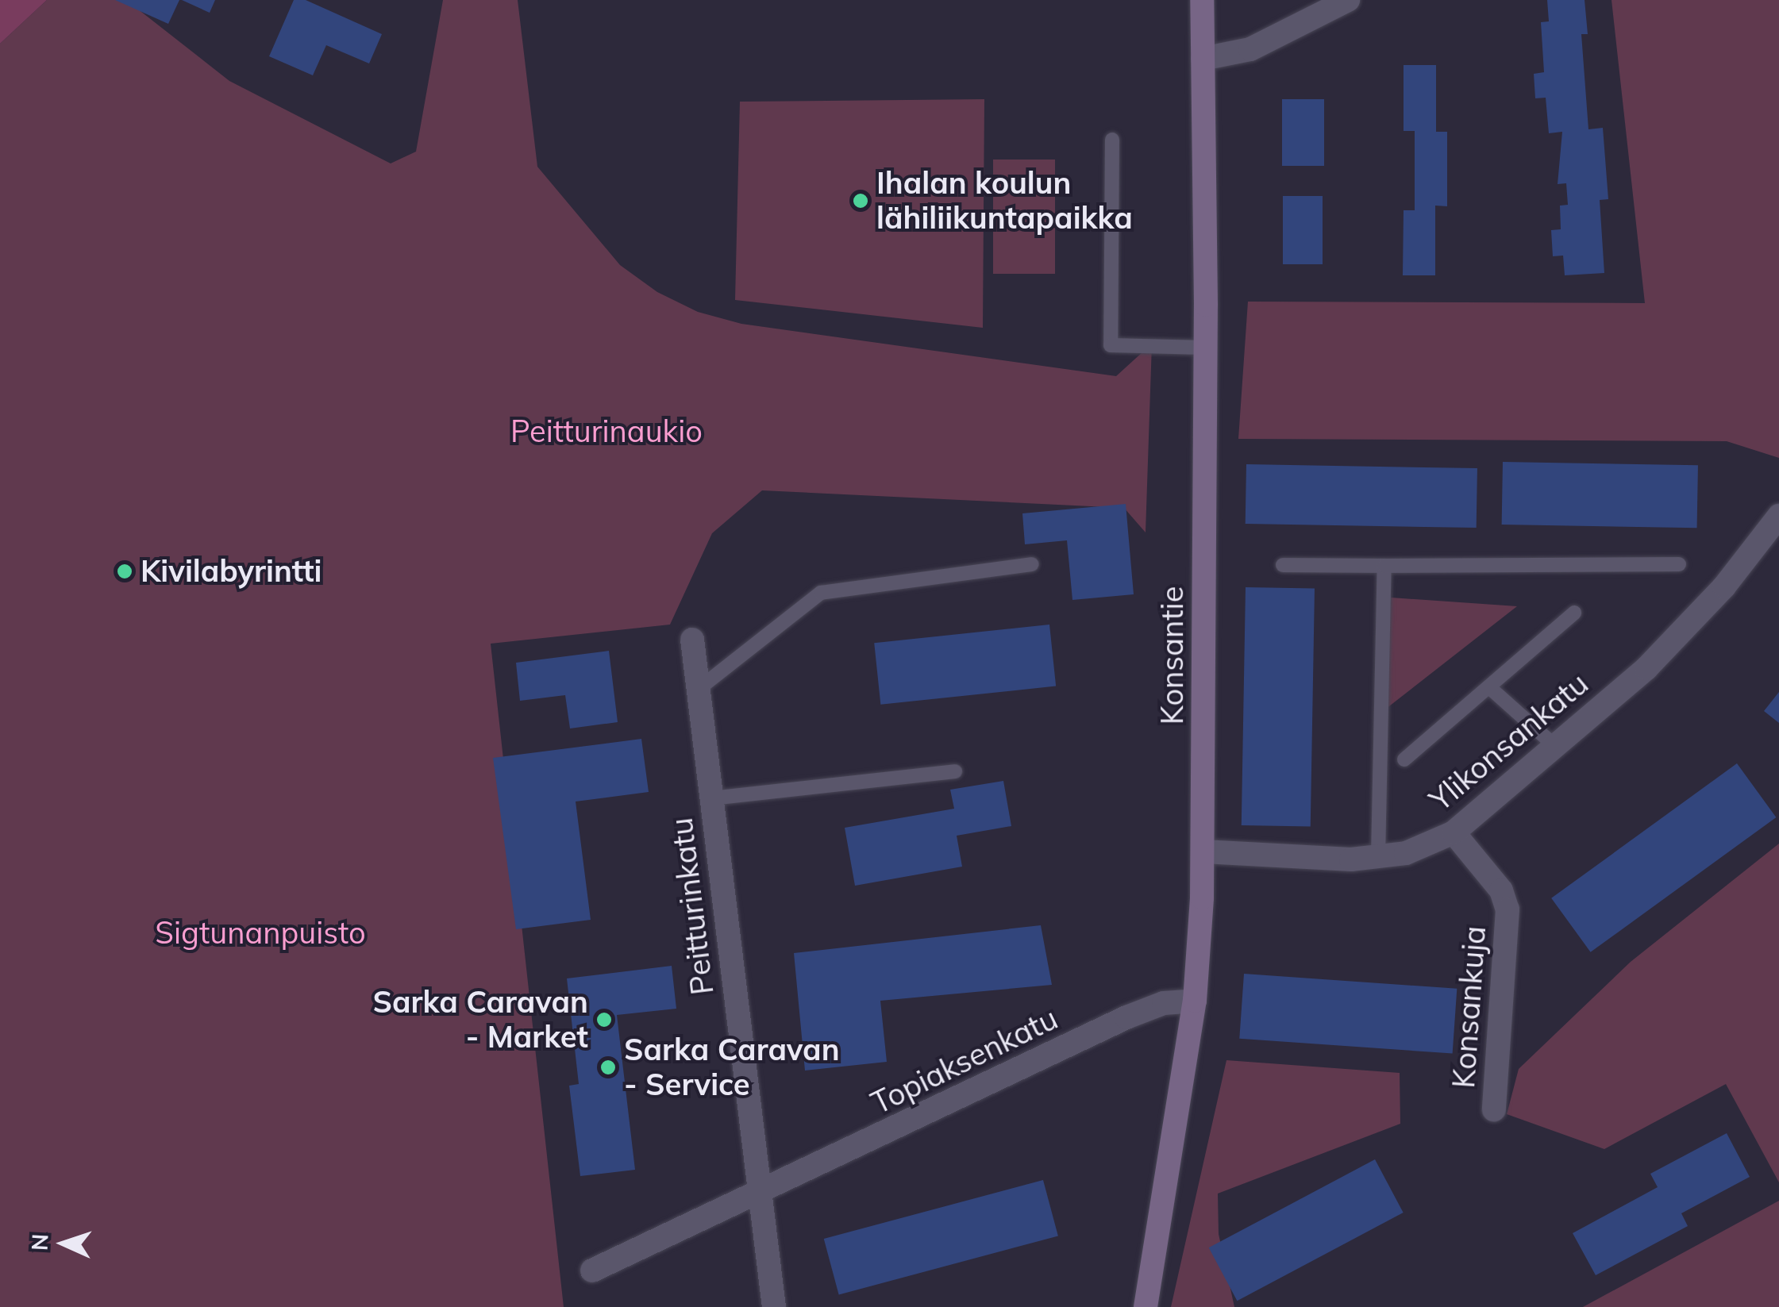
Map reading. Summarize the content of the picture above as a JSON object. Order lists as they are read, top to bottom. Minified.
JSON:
{"streets":{"street":["Konsantie","Ylikonsankatu","Peitturinkatu","Konsankuja","Topiaksenkatu"]},"crossings":[["Konsantie","Ylikonsankatu"],["Konsantie","Topiaksenkatu"],["Ylikonsankatu","Konsankuja"],["Peitturinkatu","Topiaksenkatu"]],"parks":["Peitturinaukio","Sigtunanpuisto"],"places":["Ihalan koulun lähiliikuntapaikka","Kivilabyrintti","Sarka Caravan - Market","Sarka Caravan - Service"],"north":"left"}
